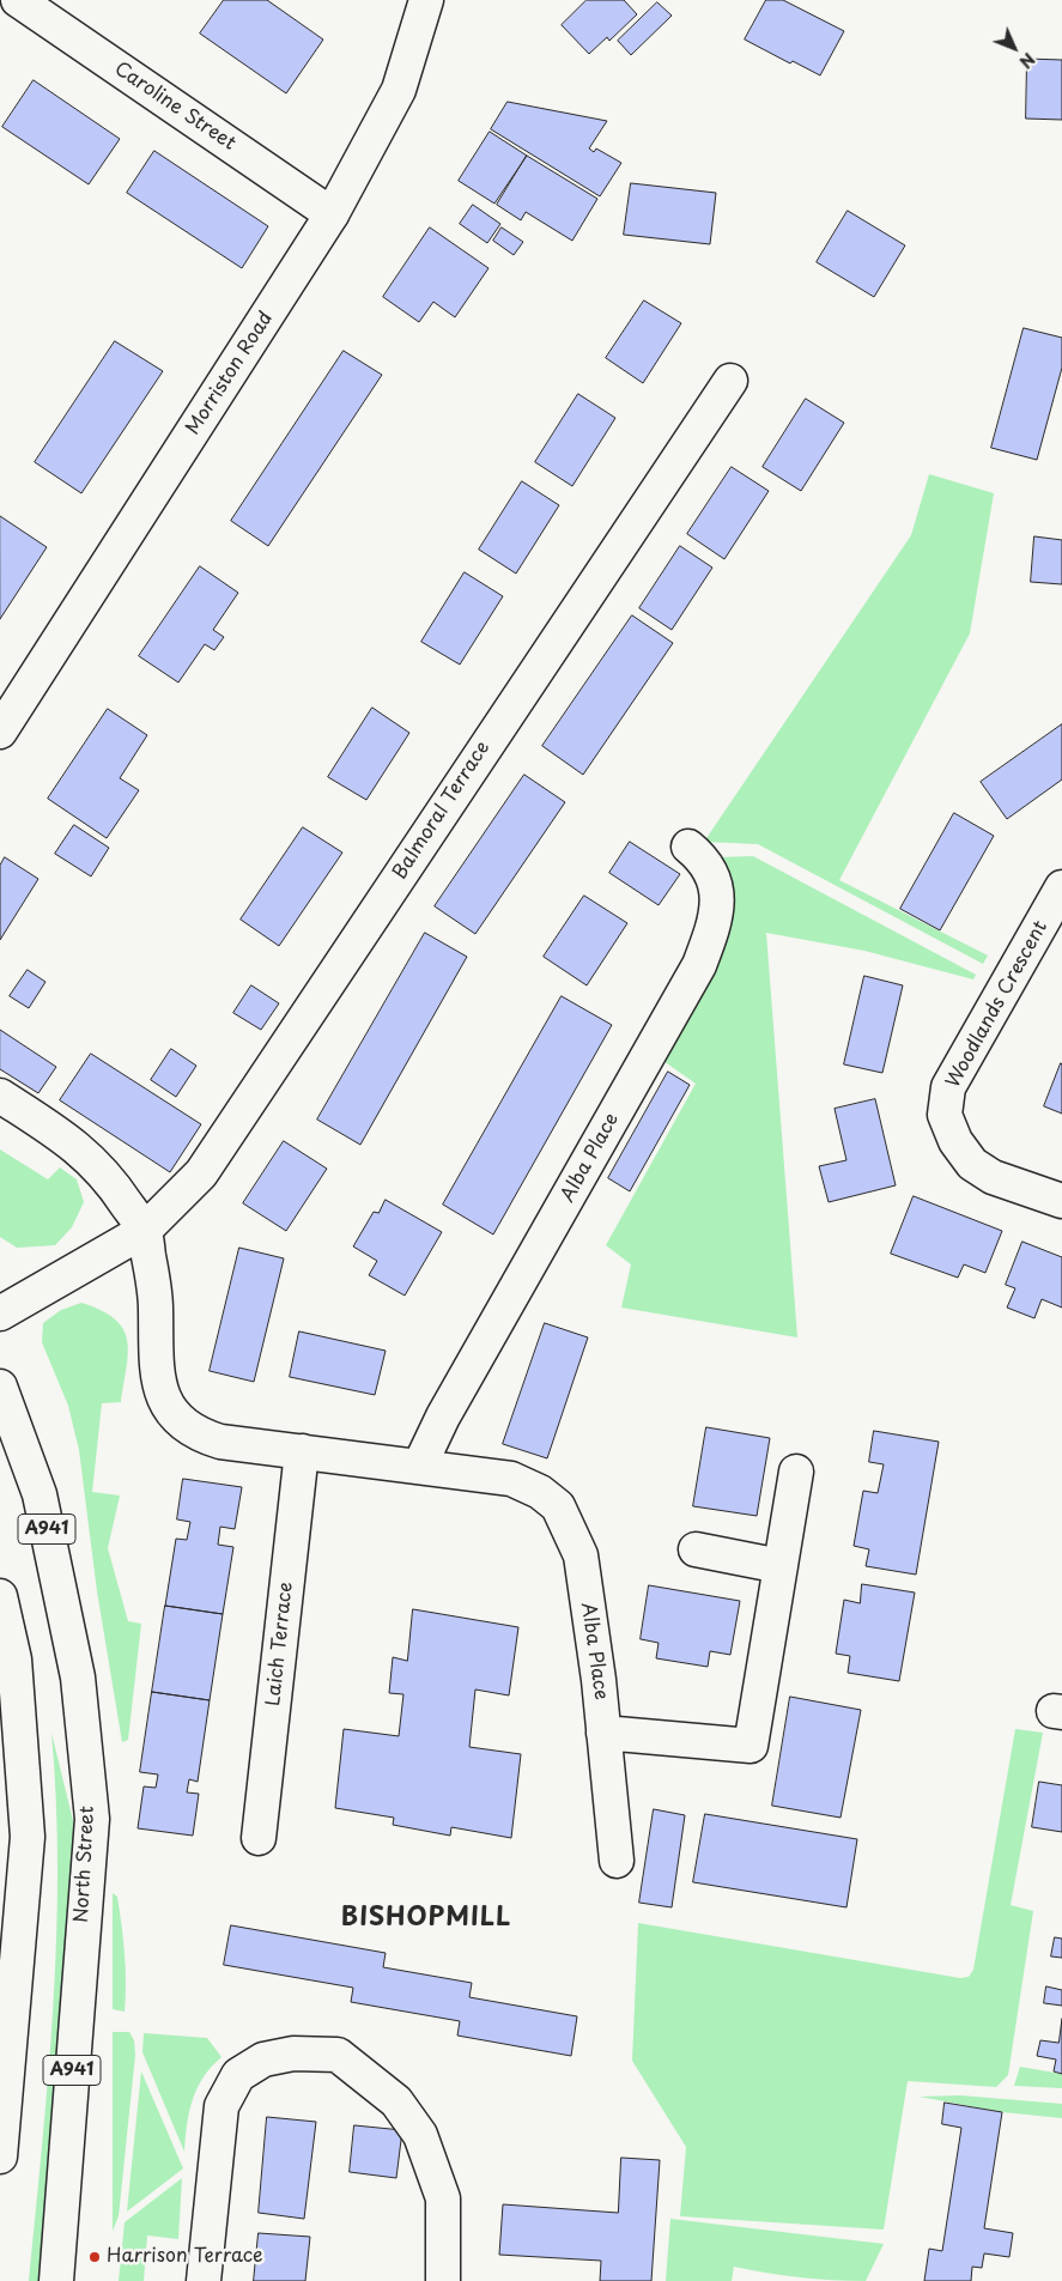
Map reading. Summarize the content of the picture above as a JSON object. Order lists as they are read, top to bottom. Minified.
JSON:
{"streets":{"street":["Caroline Street","Morriston Road","Balmoral Terrace","Woodlands Crescent","Alba Place","A941","Laich Terrace","North Street"]},"crossings":[["Caroline Street","Morriston Road"],["Balmoral Terrace","Alba Place"],["Alba Place","Laich Terrace"]],"districts":["BISHOPMILL"],"places":["Harrison Terrace"],"north":"bottom right"}
